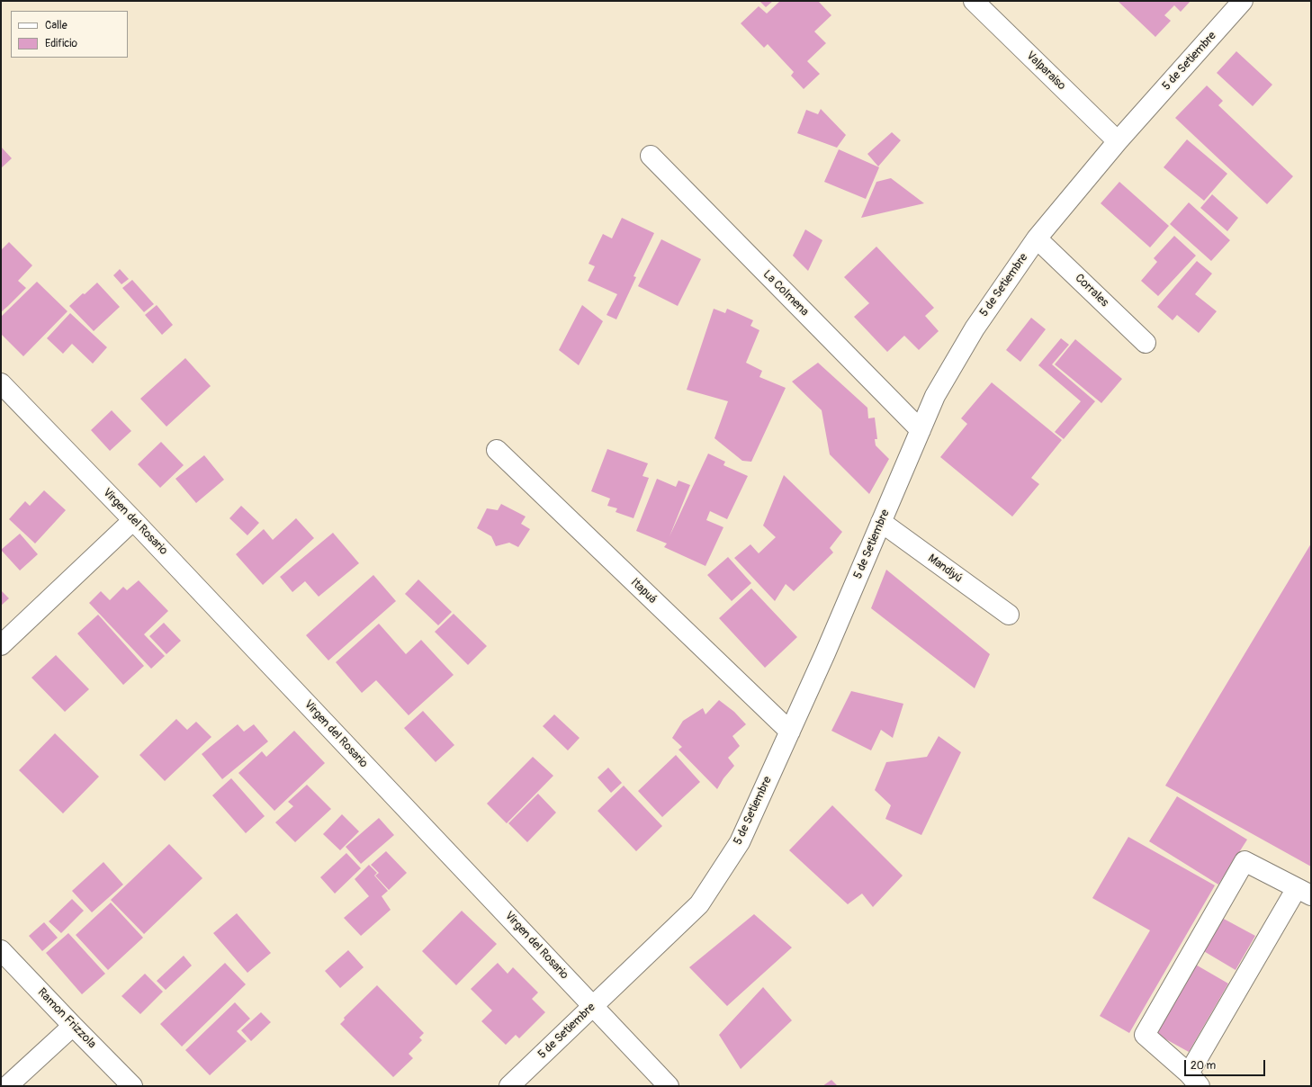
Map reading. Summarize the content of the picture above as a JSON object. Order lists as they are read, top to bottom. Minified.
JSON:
{"streets":{"street":["5 de Setiembre","Valparaiso","Corrales","La Colmena","Virgen del Rosario","Mandiyú","Itapuá","Ramon Frizzola"]},"crossings":[["5 de Setiembre","Valparaiso"],["5 de Setiembre","Corrales"],["5 de Setiembre","La Colmena"],["5 de Setiembre","Virgen del Rosario"],["5 de Setiembre","Mandiyú"],["5 de Setiembre","Itapuá"]],"legend":["Calle","Edificio"],"scale_bar":"20 m"}
